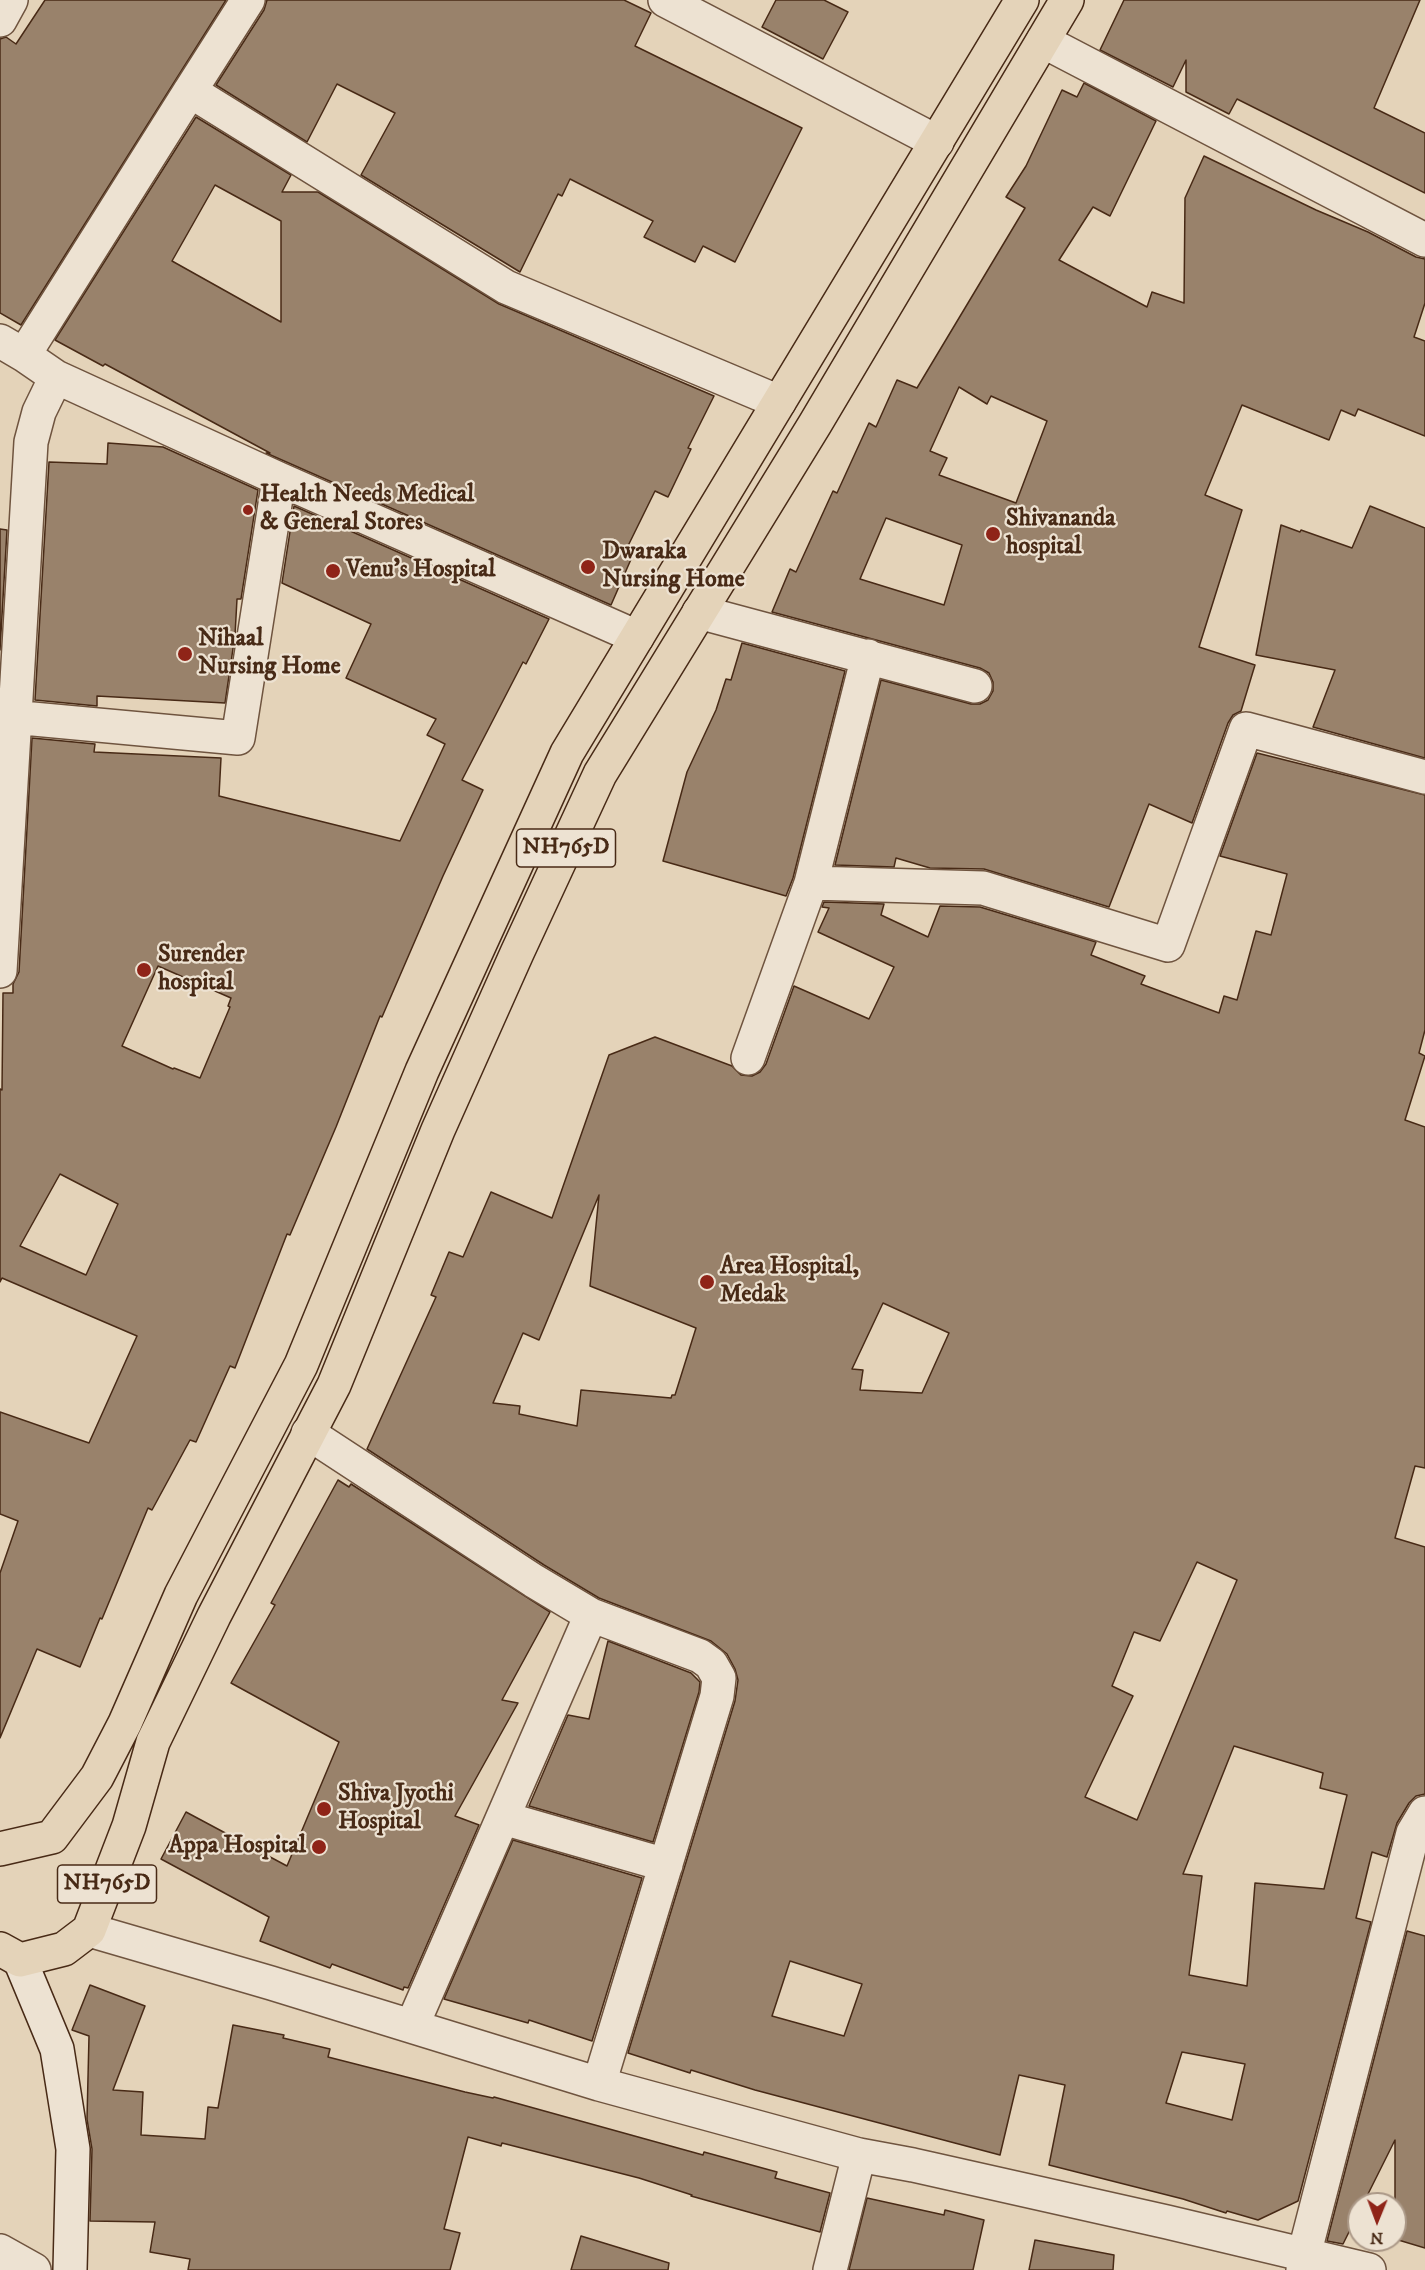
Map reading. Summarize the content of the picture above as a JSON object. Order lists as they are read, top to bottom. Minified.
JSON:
{"streets":{"highway":["NH765D"]},"places":["Health Needs Medical & General Stores","Shivananda hospital","Dwaraka Nursing Home","Venu's Hospital","Nihaal Nursing Home","Surender hospital","Area Hospital, Medak","Shiva Jyothi Hospital","Appa Hospital"],"north":"bottom"}
